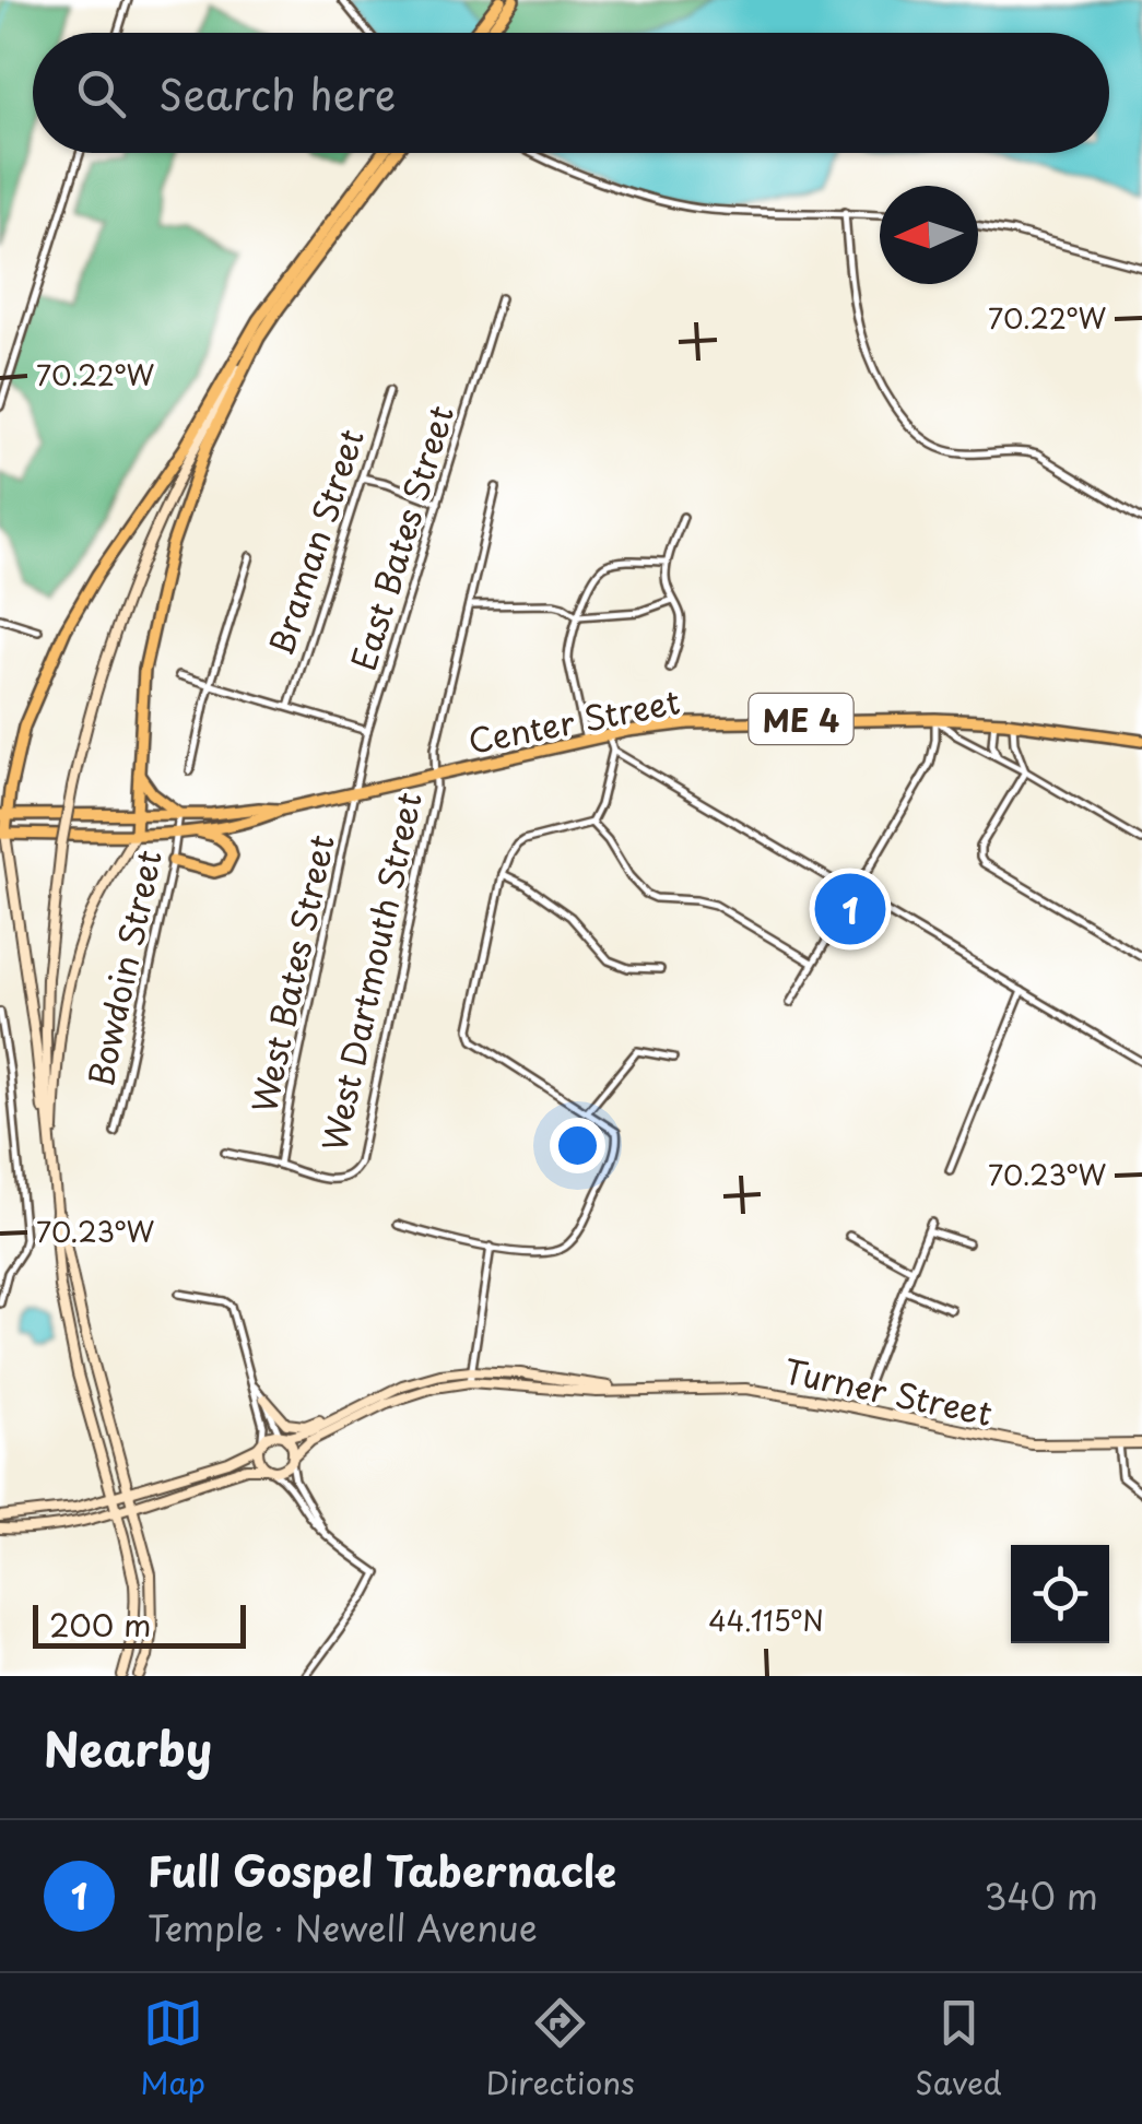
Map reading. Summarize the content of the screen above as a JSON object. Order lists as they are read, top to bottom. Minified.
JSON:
{"streets":{"main road":["ME 4","Center Street","Turner Street"],"street":["East Bates Street","Braman Street","Bowdoin Street","West Dartmouth Street","West Bates Street"]},"crossings":[["East Bates Street","Center Street"],["East Bates Street","West Bates Street"],["Center Street","Bowdoin Street"],["Center Street","West Dartmouth Street"],["Center Street","West Bates Street"],["West Dartmouth Street","West Bates Street"]],"scale_bar":"200 m","north":"left","page":{"search":"Search here","pins":"1","scale":"200 m","heading":"Nearby","list":[{"mark":"1","name":"Full Gospel Tabernacle","note":"Temple · Newell Avenue","value":"340 m"}],"nav":["Map","Directions","Saved"]},"coordinates":["70.22°W","70.23°W","44.115°N"]}
